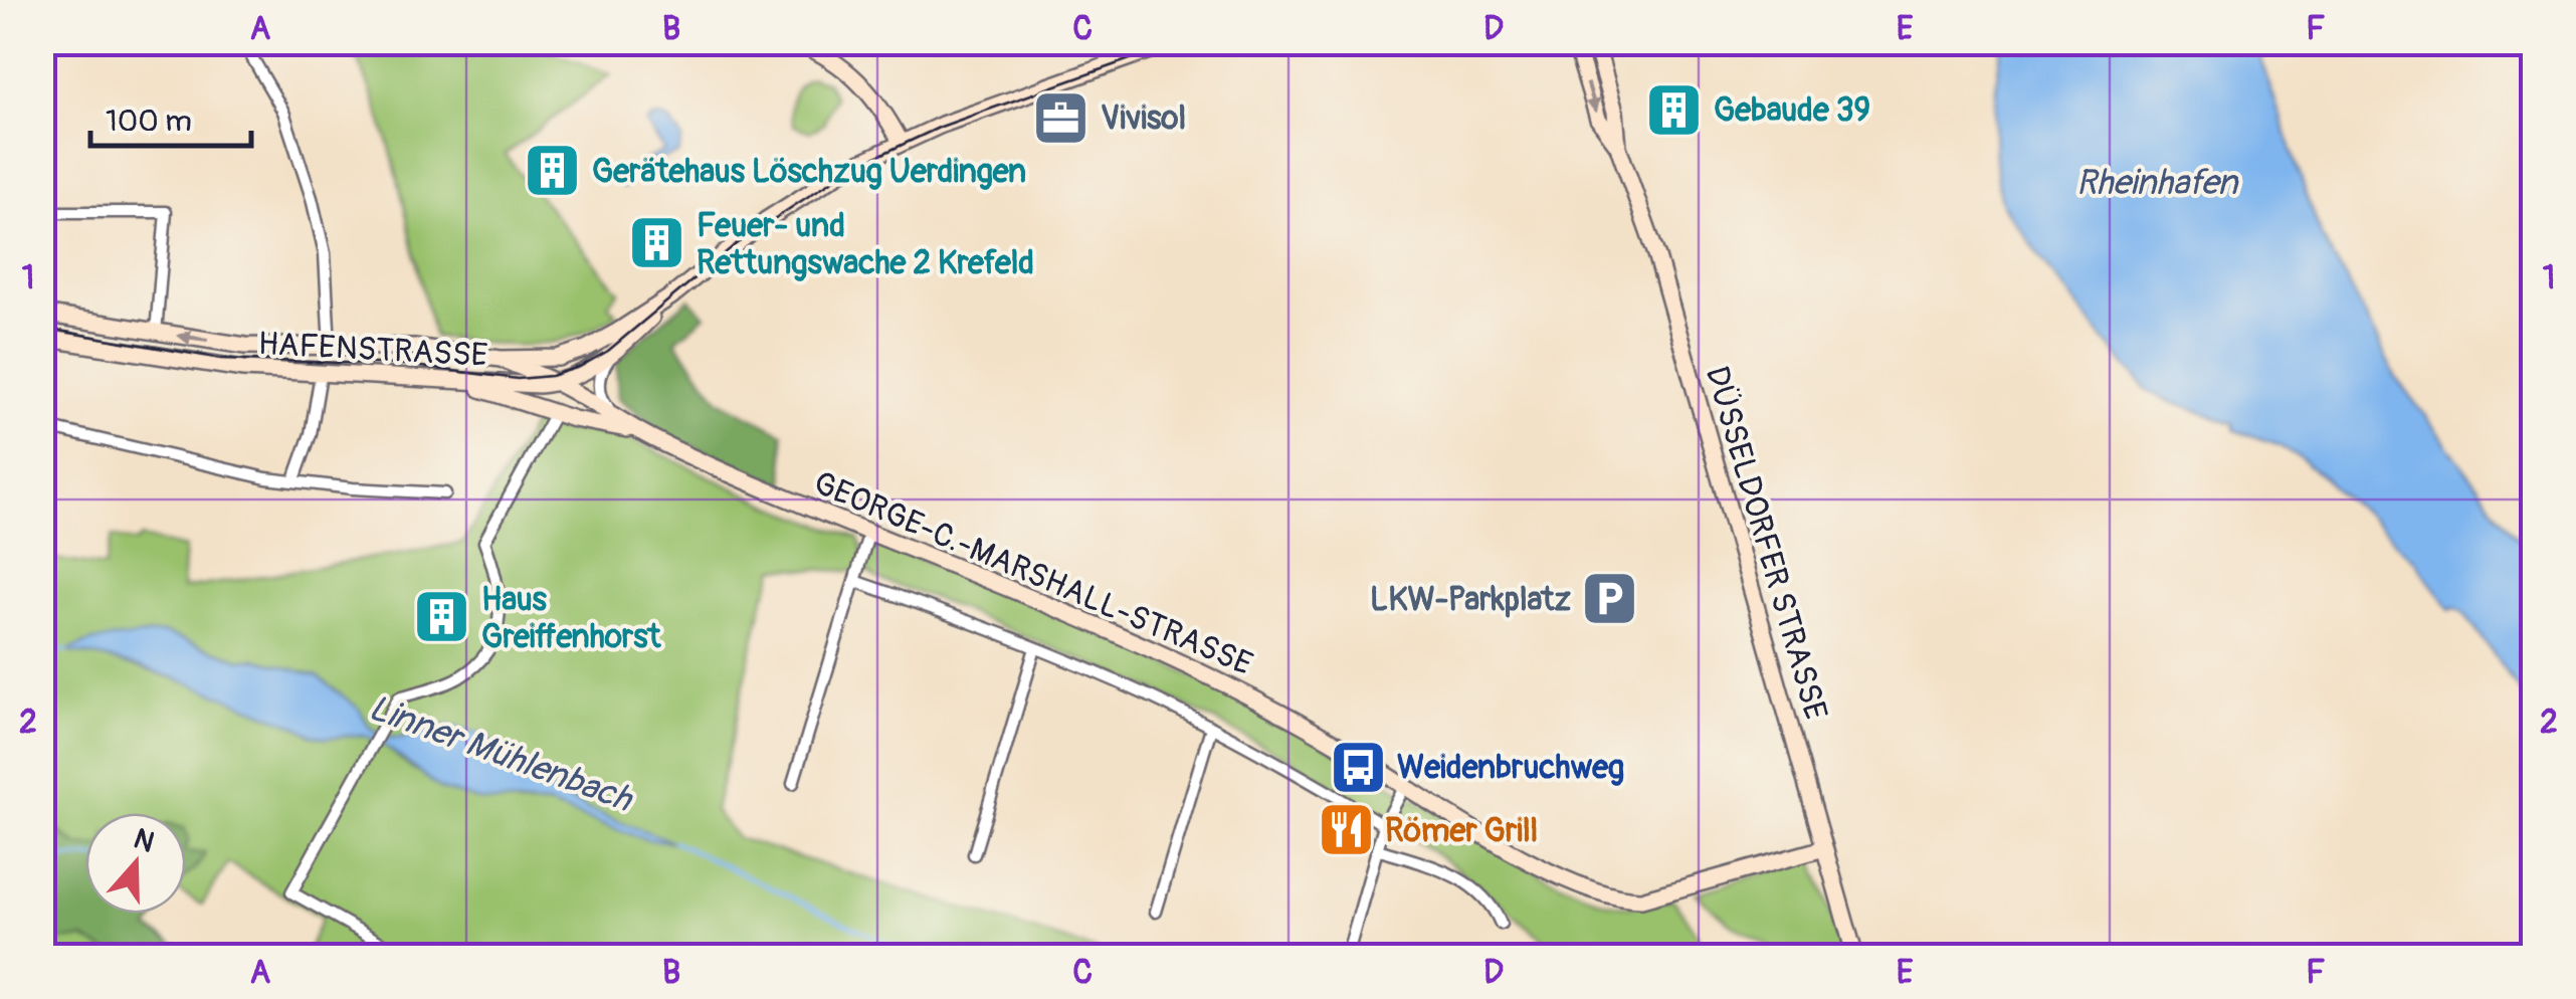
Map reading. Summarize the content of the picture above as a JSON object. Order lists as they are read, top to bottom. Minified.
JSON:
{"streets":{"main road":["HAFENSTRASSE","DÜSSELDORFER STRASSE","GEORGE-C.-MARSHALL-STRASSE"]},"crossings":[["HAFENSTRASSE","GEORGE-C.-MARSHALL-STRASSE"],["DÜSSELDORFER STRASSE","GEORGE-C.-MARSHALL-STRASSE"]],"water":["Rheinhafen","Linner Mühlenbach"],"places":{"building":["Gebaude 39","Gerätehaus Löschzug Uerdingen","Feuer- und Rettungswache 2 Krefeld","Haus Greiffenhorst"],"office":["Vivisol"],"parking":["LKW-Parkplatz"],"bus stop":["Weidenbruchweg"],"restaurant":["Römer Grill"]},"scale_bar":"100 m","north":"top","grid":{"columns":["A","B","C","D","E","F"],"rows":["1","2"]}}
